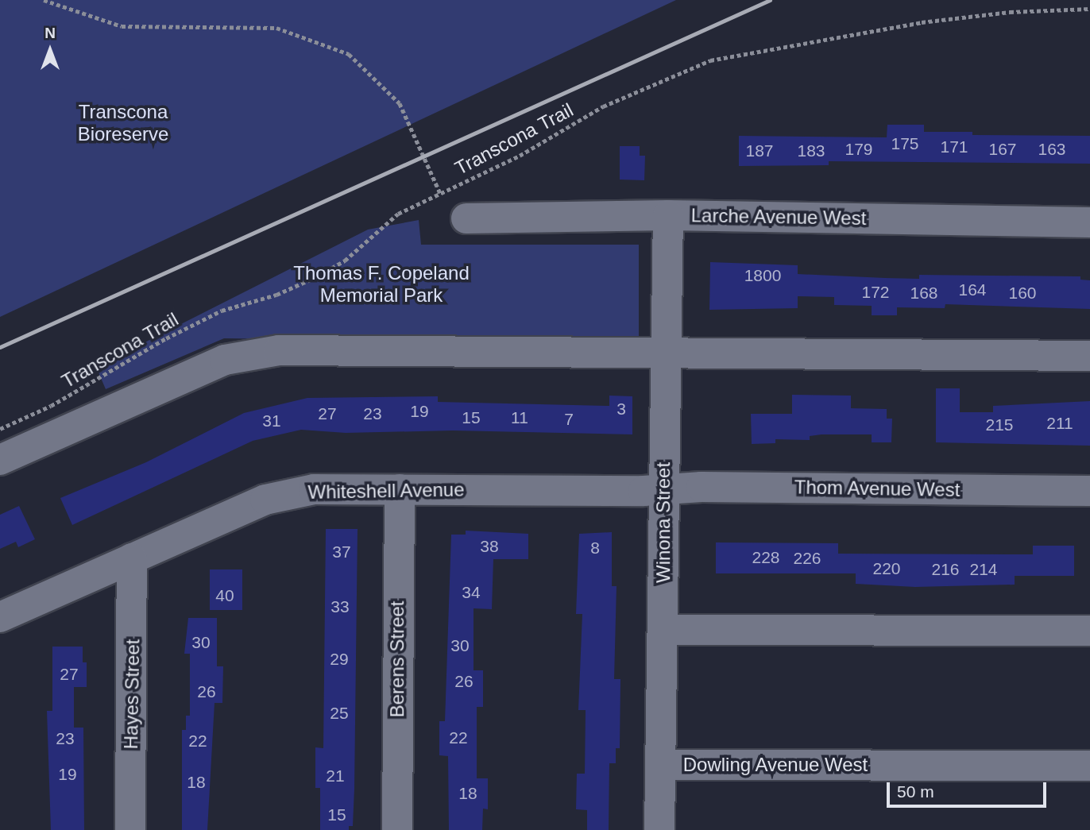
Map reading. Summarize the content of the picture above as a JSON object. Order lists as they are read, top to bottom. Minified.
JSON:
{"streets":{"street":["Larche Avenue West","Thom Avenue West","Whiteshell Avenue","Winona Street","Berens Street","Hayes Street","Dowling Avenue West"],"path":["Transcona Trail"]},"crossings":[["Larche Avenue West","Winona Street"],["Thom Avenue West","Whiteshell Avenue"],["Thom Avenue West","Winona Street"],["Whiteshell Avenue","Winona Street"],["Whiteshell Avenue","Berens Street"],["Whiteshell Avenue","Hayes Street"],["Winona Street","Dowling Avenue West"]],"parks":["Transcona Bioreserve","Thomas F. Copeland Memorial Park"],"house_numbers":["175","171","179","167","163","187","183","1800","164","172","168","160","3","19","27","23","15","11","7","31","211","215","38","8","37","228","226","220","216","214","34","40","33","30","30","29","27","26","26","25","22","23","22","19","21","18","18","15"],"scale_bar":"50 m","north":"top"}
